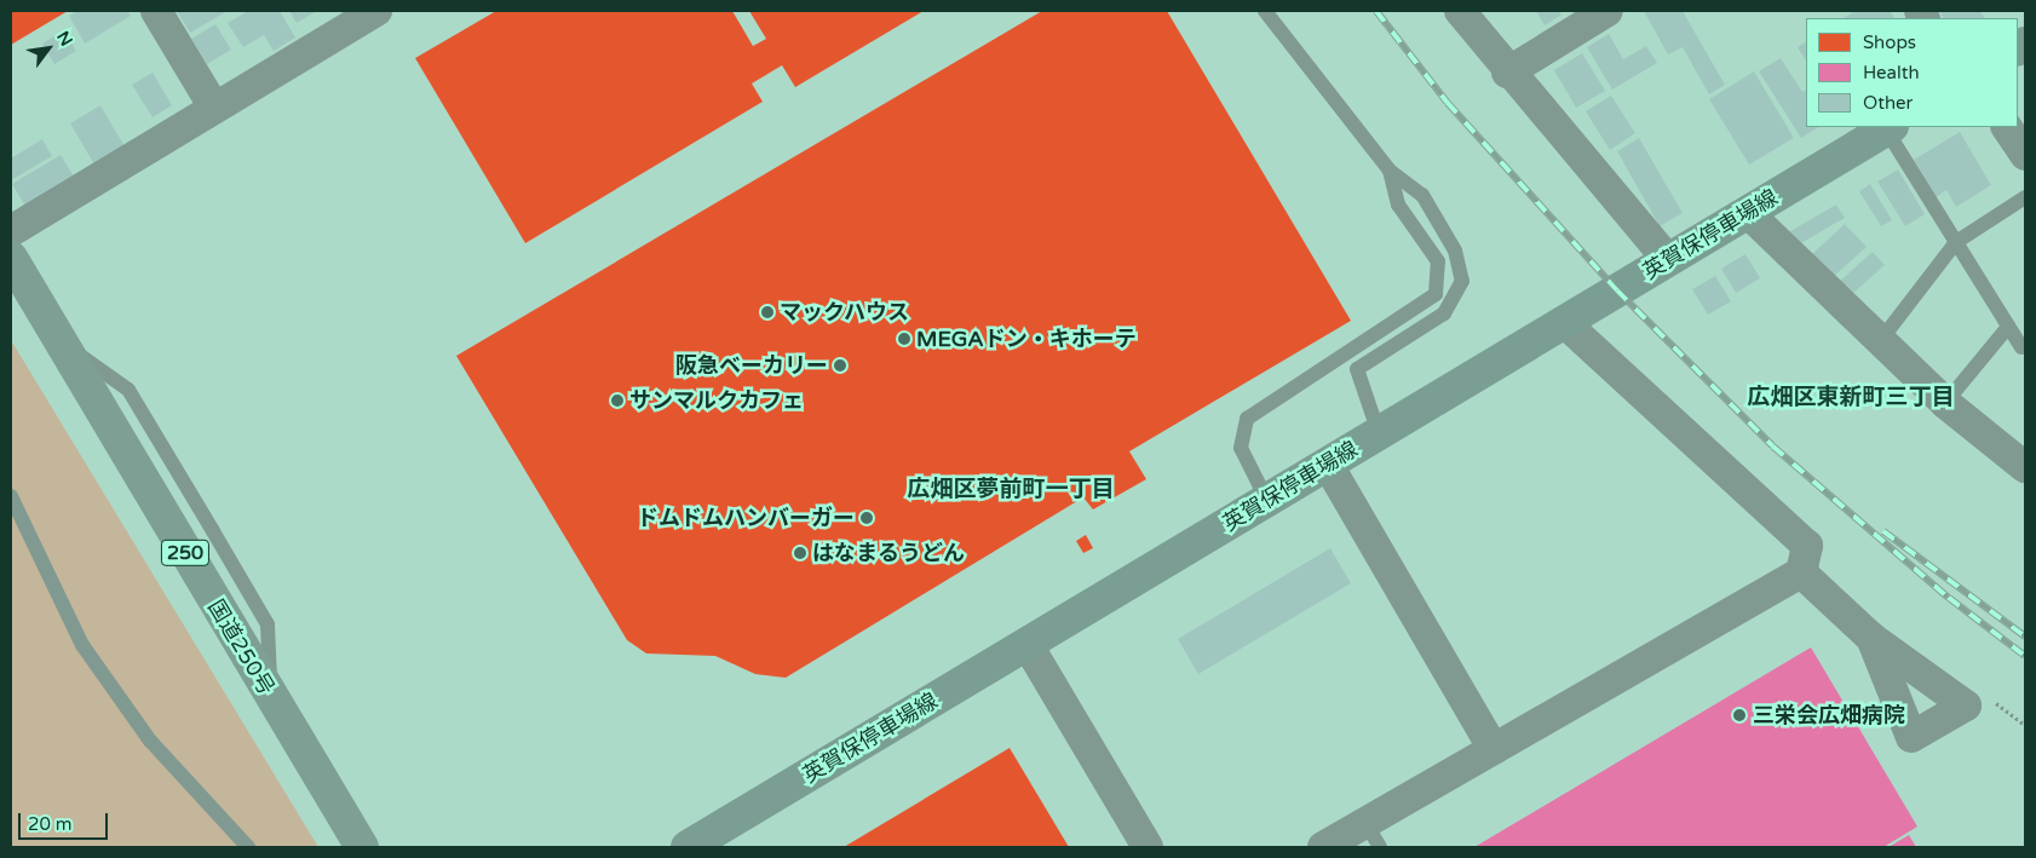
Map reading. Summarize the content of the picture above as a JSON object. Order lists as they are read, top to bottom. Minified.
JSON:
{"streets":{"highway":["250","国道250号"],"main road":["英賀保停車場線"]},"districts":["広畑区東新町三丁目","広畑区夢前町一丁目"],"places":["マックハウス","MEGAドン・キホーテ","阪急ベーカリー","サンマルクカフェ","ドムドムハンバーガー","はなまるうどん","三栄会広畑病院"],"legend":["Shops","Health","Other"],"scale_bar":"20 m","north":"top right"}
